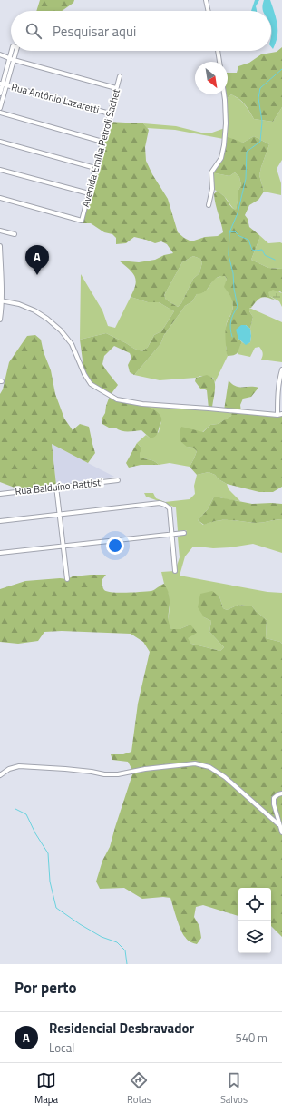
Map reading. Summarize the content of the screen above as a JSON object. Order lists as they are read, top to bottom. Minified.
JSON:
{"streets":{"street":["Rua Antônio Lazaretti","Avenida Emília Petroli Sachet","Rua Balduíno Battisti"]},"crossings":[["Rua Antônio Lazaretti","Avenida Emília Petroli Sachet"]],"north":"bottom right","page":{"search":"Pesquisar aqui","pins":"A","heading":"Por perto","list":[{"mark":"A","name":"Residencial Desbravador","note":"Local","value":"540 m"}],"nav":["Mapa","Rotas","Salvos"]}}
